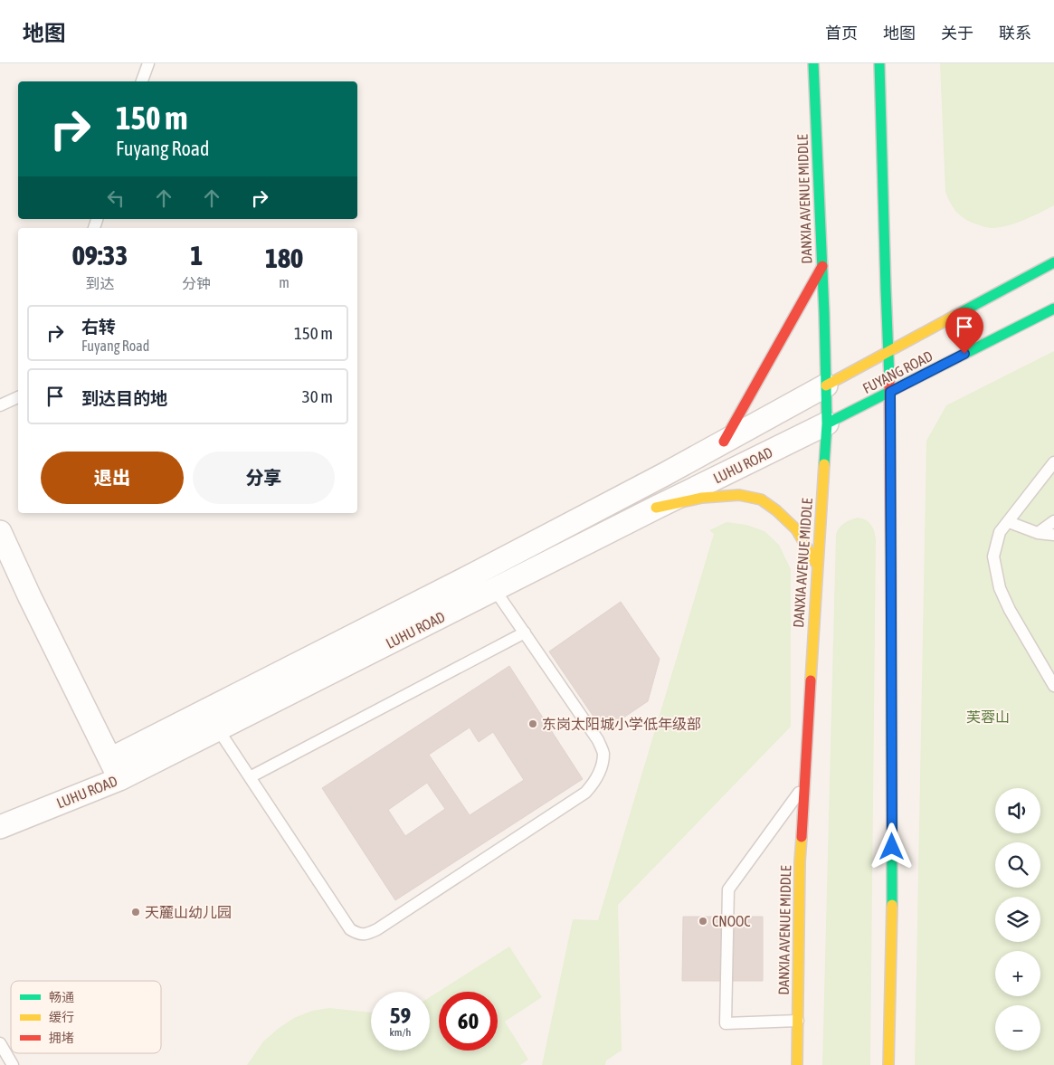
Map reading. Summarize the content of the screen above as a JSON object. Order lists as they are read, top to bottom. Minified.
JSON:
{"streets":{"main road":["DANXIA AVENUE MIDDLE","FUYANG ROAD"],"street":["LUHU ROAD"]},"crossings":[["DANXIA AVENUE MIDDLE","FUYANG ROAD"],["DANXIA AVENUE MIDDLE","LUHU ROAD"],["FUYANG ROAD","LUHU ROAD"]],"parks":["芙蓉山"],"places":["东岗太阳城小学低年级部","天麓山幼儿园","CNOOC"],"legend":["畅通","缓行","拥堵"],"page":{"header":"地图","nav":["首页","地图","关于","联系"],"turn":["150 m","Fuyang Road"],"eta":["09:33","到达","1","分钟","180","m"],"list":[{"name":"右转","note":"Fuyang Road","value":"150 m"},{"name":"到达目的地","value":"30 m"}],"buttons":["退出","分享"],"map_buttons":["+","−"],"speed":"59 km/h","limit":"60"}}
